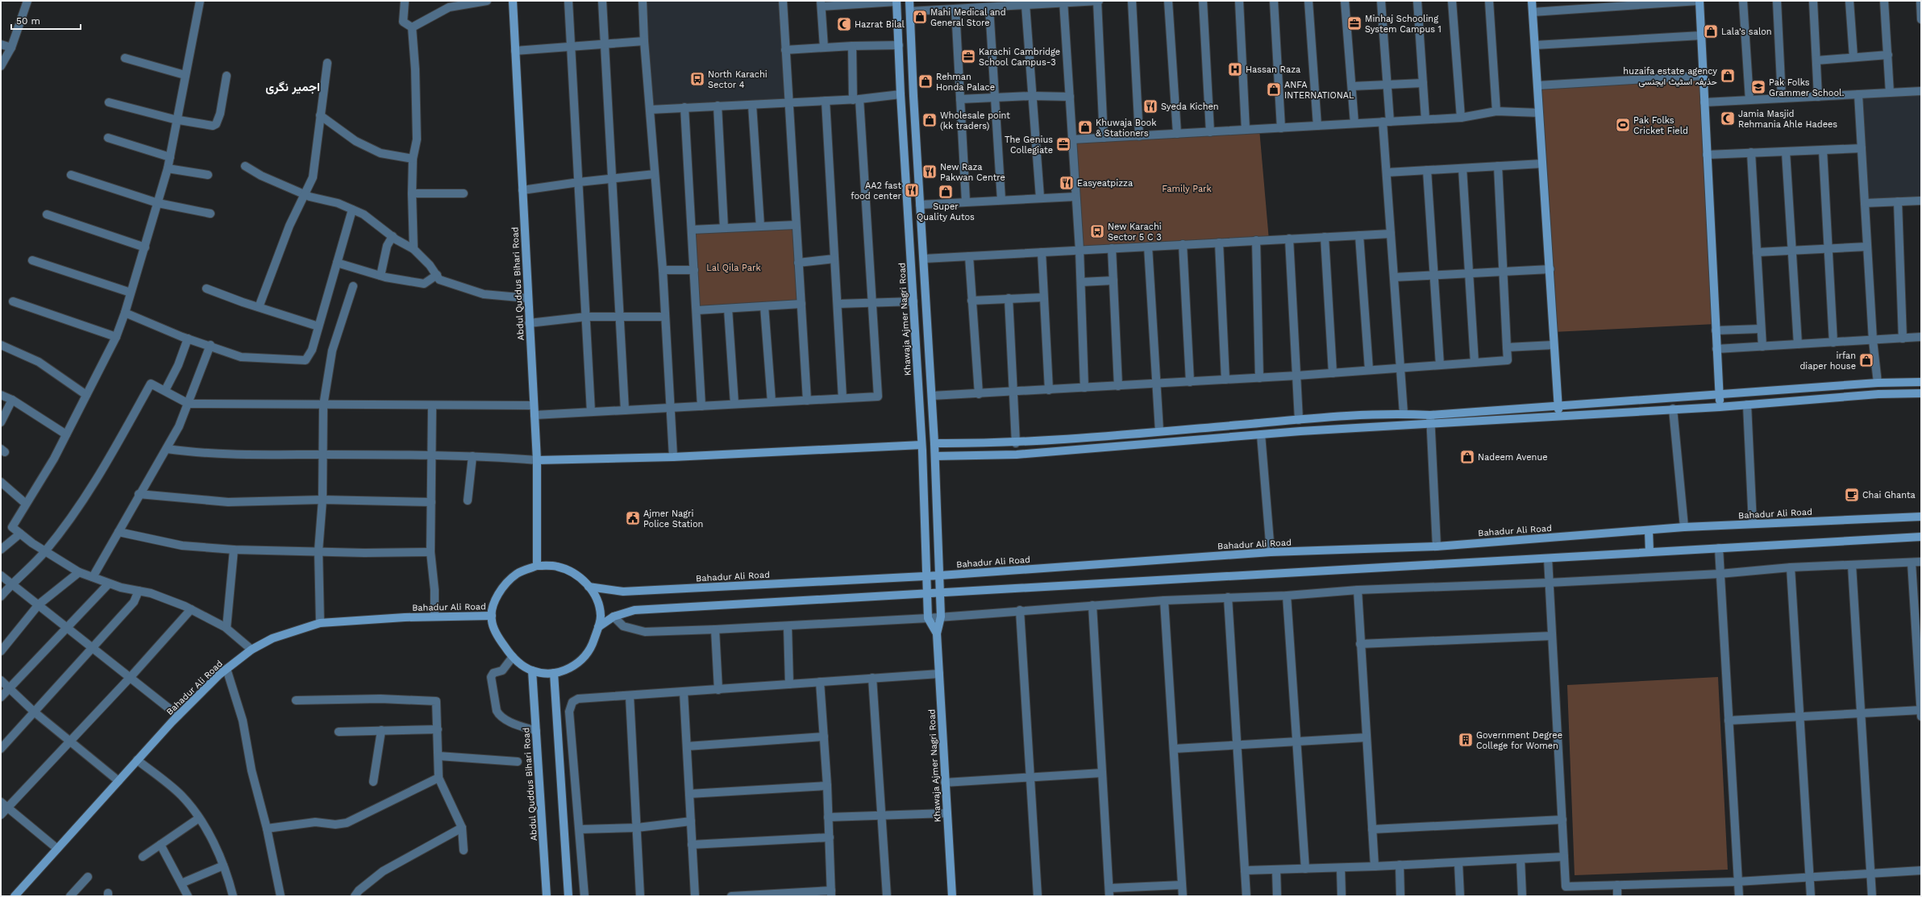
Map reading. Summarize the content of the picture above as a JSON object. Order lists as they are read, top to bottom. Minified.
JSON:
{"streets":{"street":["Abdul Quddus Bihari Road","Khawaja Ajmer Nagri Road","Bahadur Ali Road"]},"crossings":[["Abdul Quddus Bihari Road","Bahadur Ali Road"],["Khawaja Ajmer Nagri Road","Bahadur Ali Road"]],"districts":["اجمیر نگری"],"parks":["Family Park","Lal Qila Park"],"places":{"shop":["Mahi Medical and General Store","Lala's salon","huzaifa estate agency حذیفہ اسٹیٹ ایجنسی","Rehman Honda Palace","ANFA INTERNATIONAL","Wholesale point (kk traders)","Khuwaja Book & Stationers","Super Quality Autos","irfan diaper house","Nadeem Avenue"],"office":["Minhaj Schooling System Campus 1","Karachi Cambridge School Campus-3","The Genius Collegiate"],"mosque":["Hazrat Bilal","Jamia Masjid Rehmania Ahle Hadees"],"hospital":["Hassan Raza"],"bus stop":["North Karachi Sector 4","New Karachi Sector 5 C 3"],"school or university":["Pak Folks Grammer School."],"restaurant":["Syeda Kichen","New Raza Pakwan Centre","Easyeatpizza","AA2 fast food center"],"sports":["Pak Folks Cricket Field"],"cafe":["Chai Ghanta"],"public building":["Ajmer Nagri Police Station"],"building":["Government Degree College for Women"]},"scale_bar":"50 m"}
